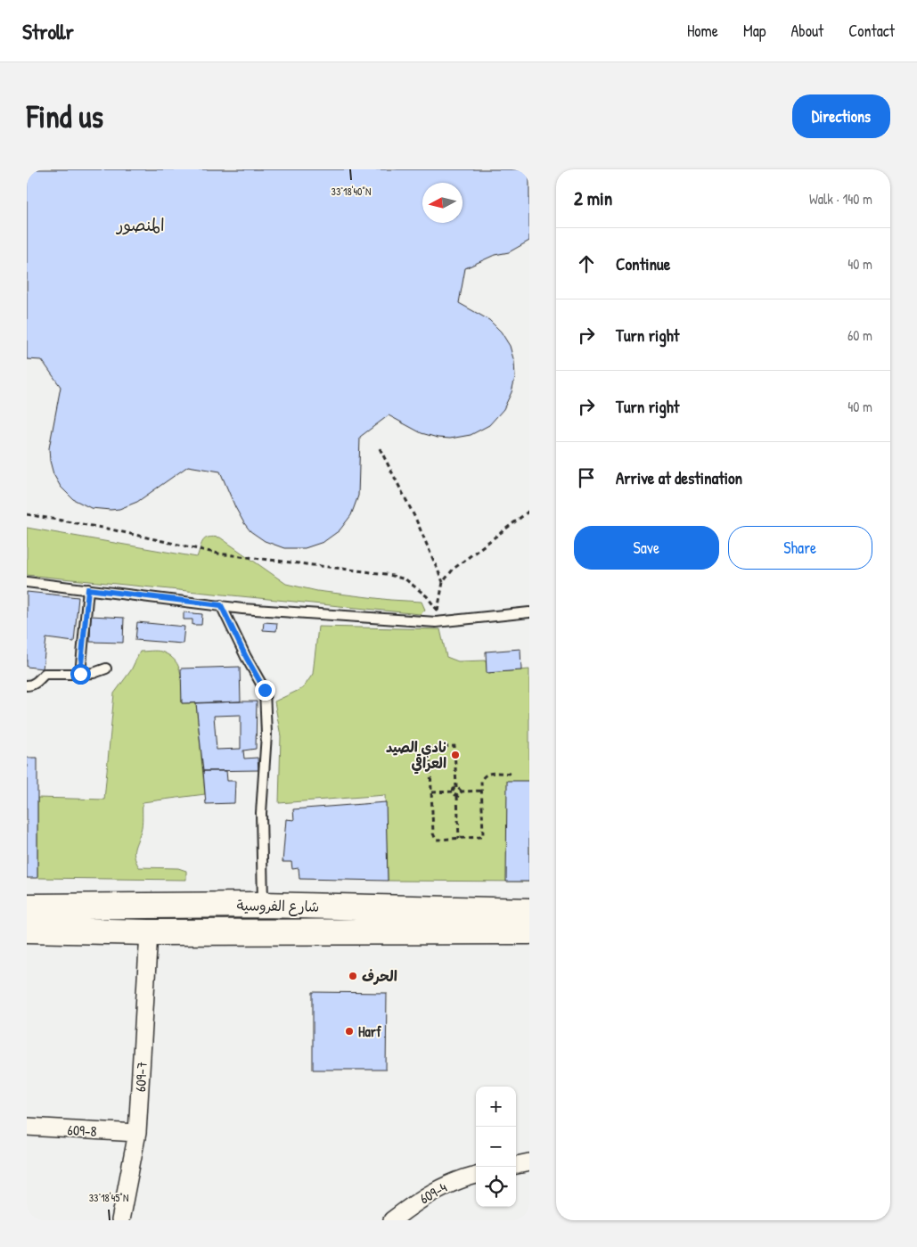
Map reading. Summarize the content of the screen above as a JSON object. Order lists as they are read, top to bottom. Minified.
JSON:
{"streets":{"street":["شارع الفروسية","609-7","609-8","609-4"]},"crossings":[["شارع الفروسية","609-7"],["609-7","609-8"]],"districts":["المنصور"],"places":["نادي الصيد العراقي","الحرف","Harf"],"north":"left","page":{"header":"Strollr","nav":["Home","Map","About","Contact"],"buttons":["Directions",["Save","Share"]],"title":"Find us","heading":["2 min","Walk · 140 m"],"list":[["Continue","40 m"],["Turn right","60 m"],["Turn right","40 m"],"Arrive at destination"],"map_buttons":["+","−"]},"coordinates":["33°18'40\"N","33°18'45\"N"]}
